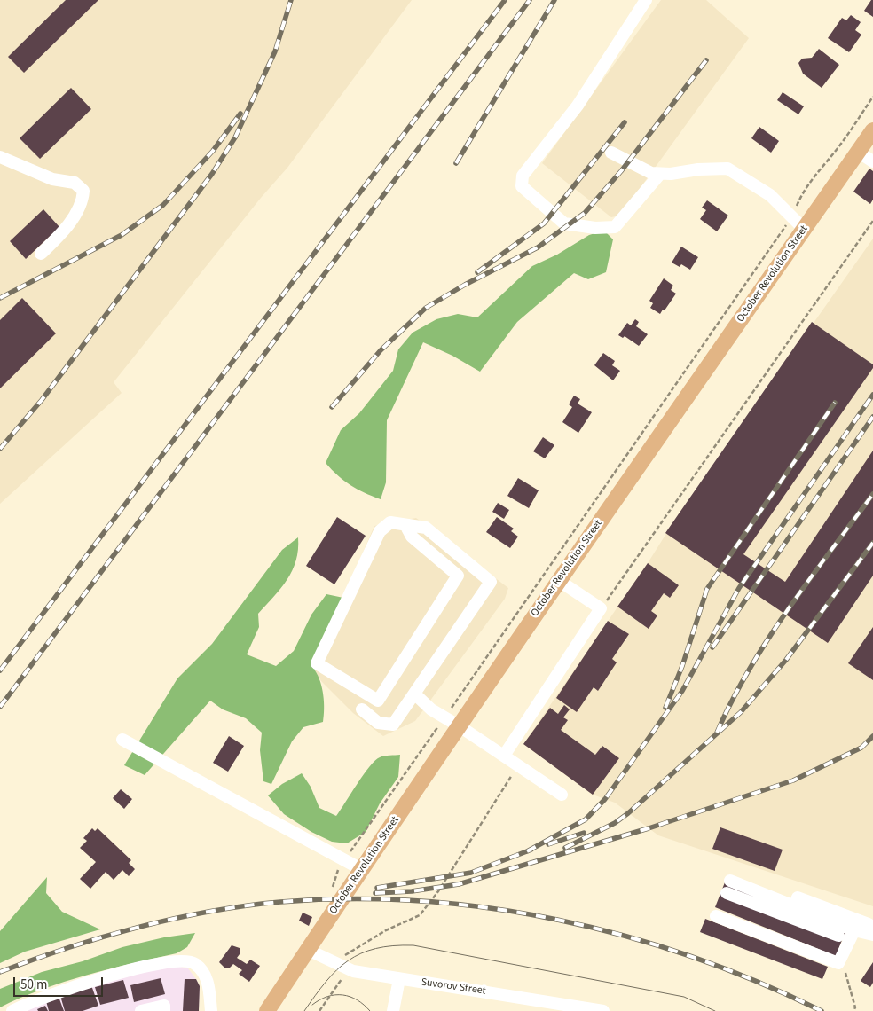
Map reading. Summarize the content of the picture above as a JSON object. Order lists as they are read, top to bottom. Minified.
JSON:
{"streets":{"main road":["October Revolution Street"],"street":["Suvorov Street"]},"crossings":[["October Revolution Street","Suvorov Street"]],"scale_bar":"50 m"}
